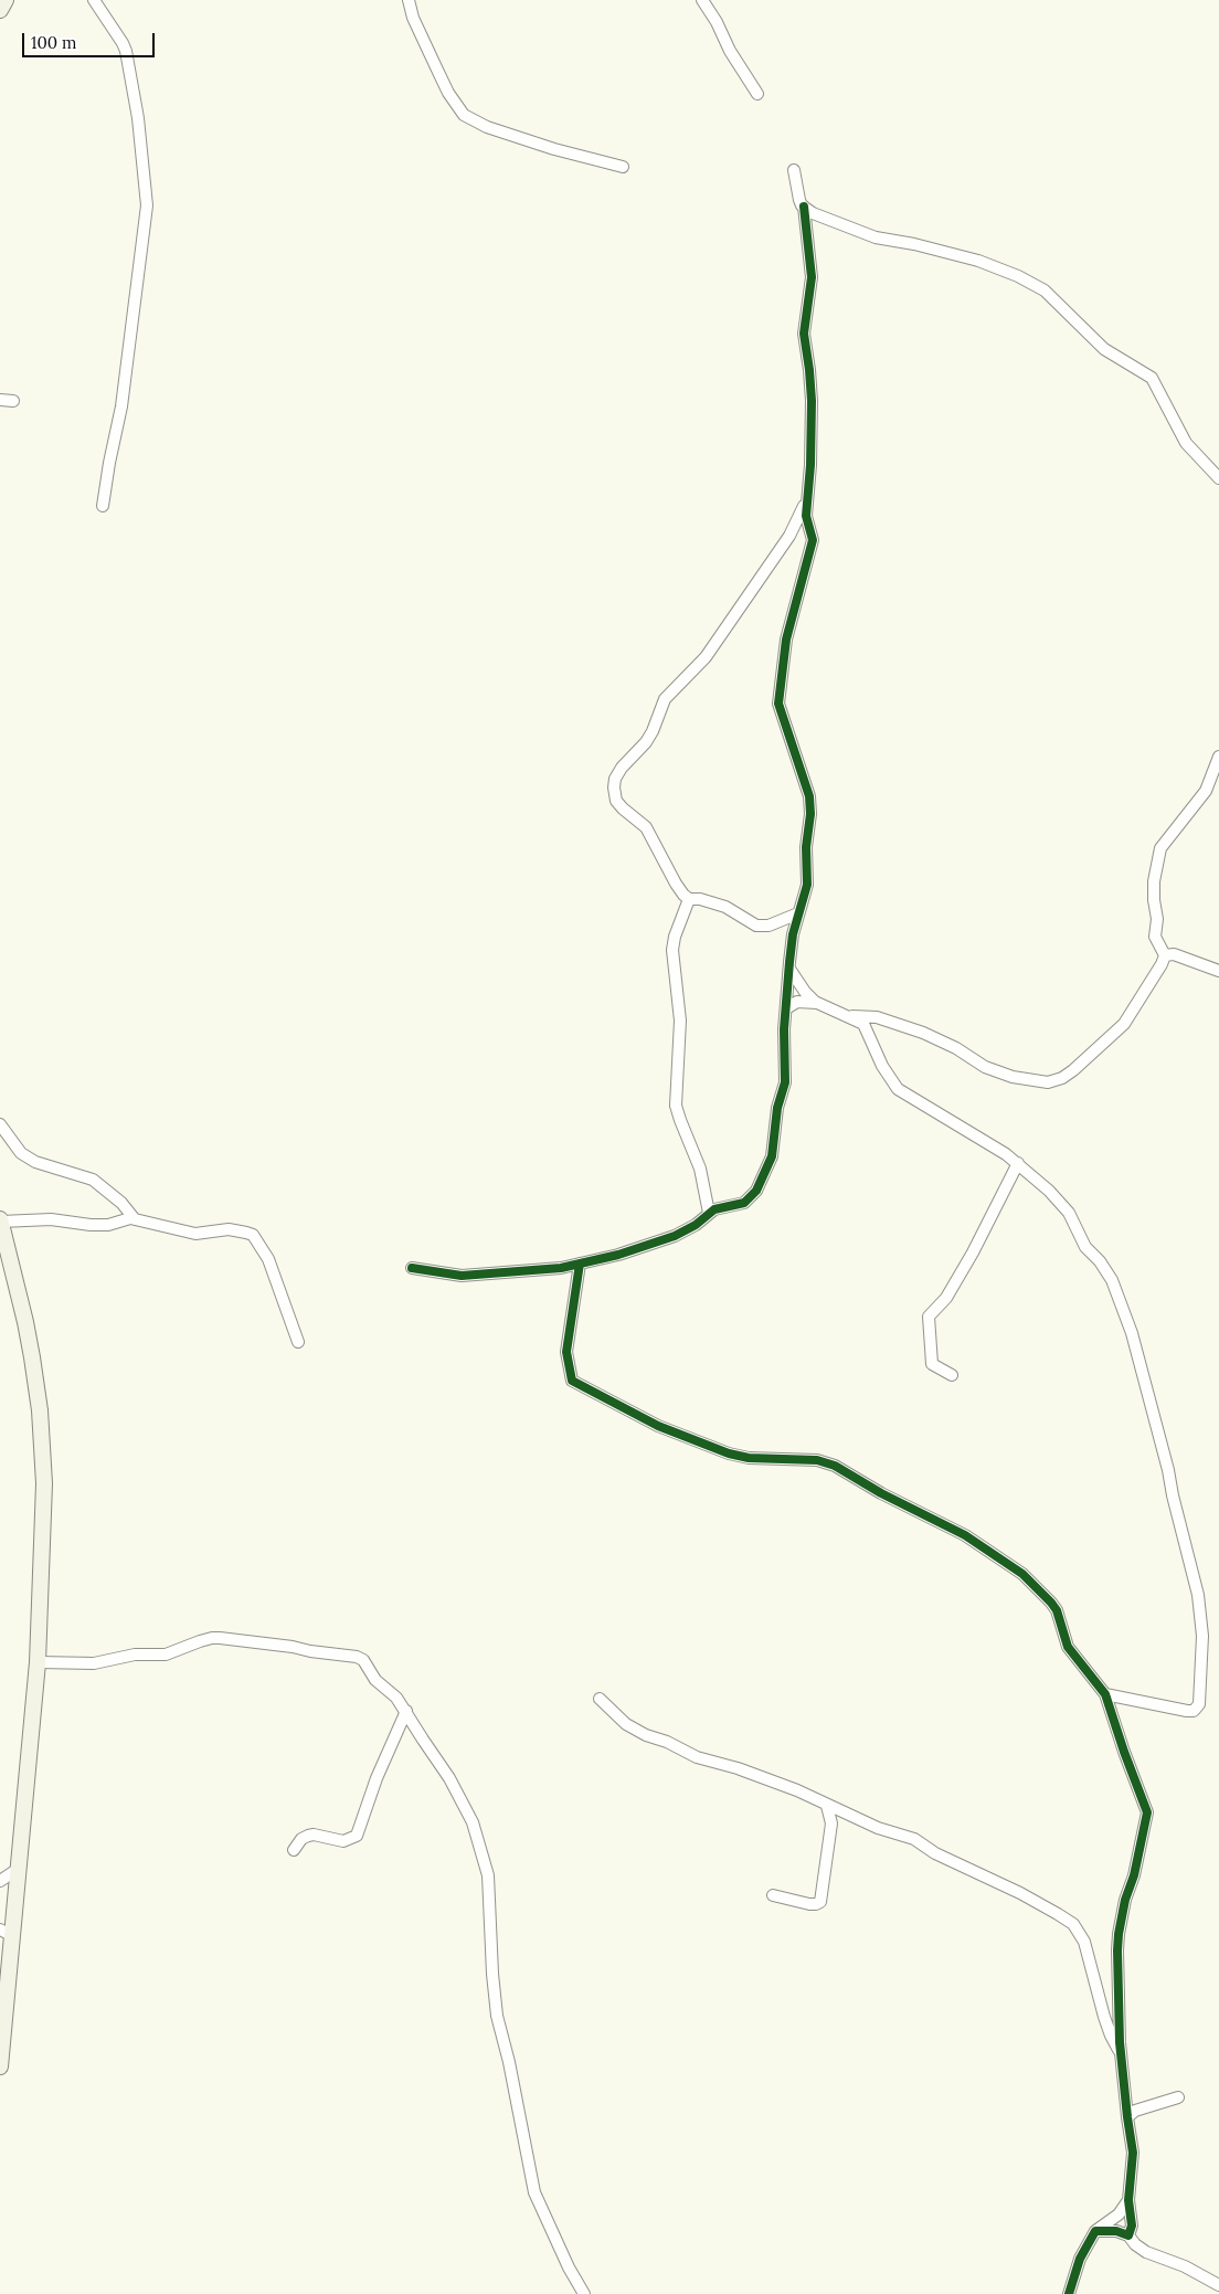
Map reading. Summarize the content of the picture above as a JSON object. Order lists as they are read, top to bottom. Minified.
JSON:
{"scale_bar":"100 m"}
